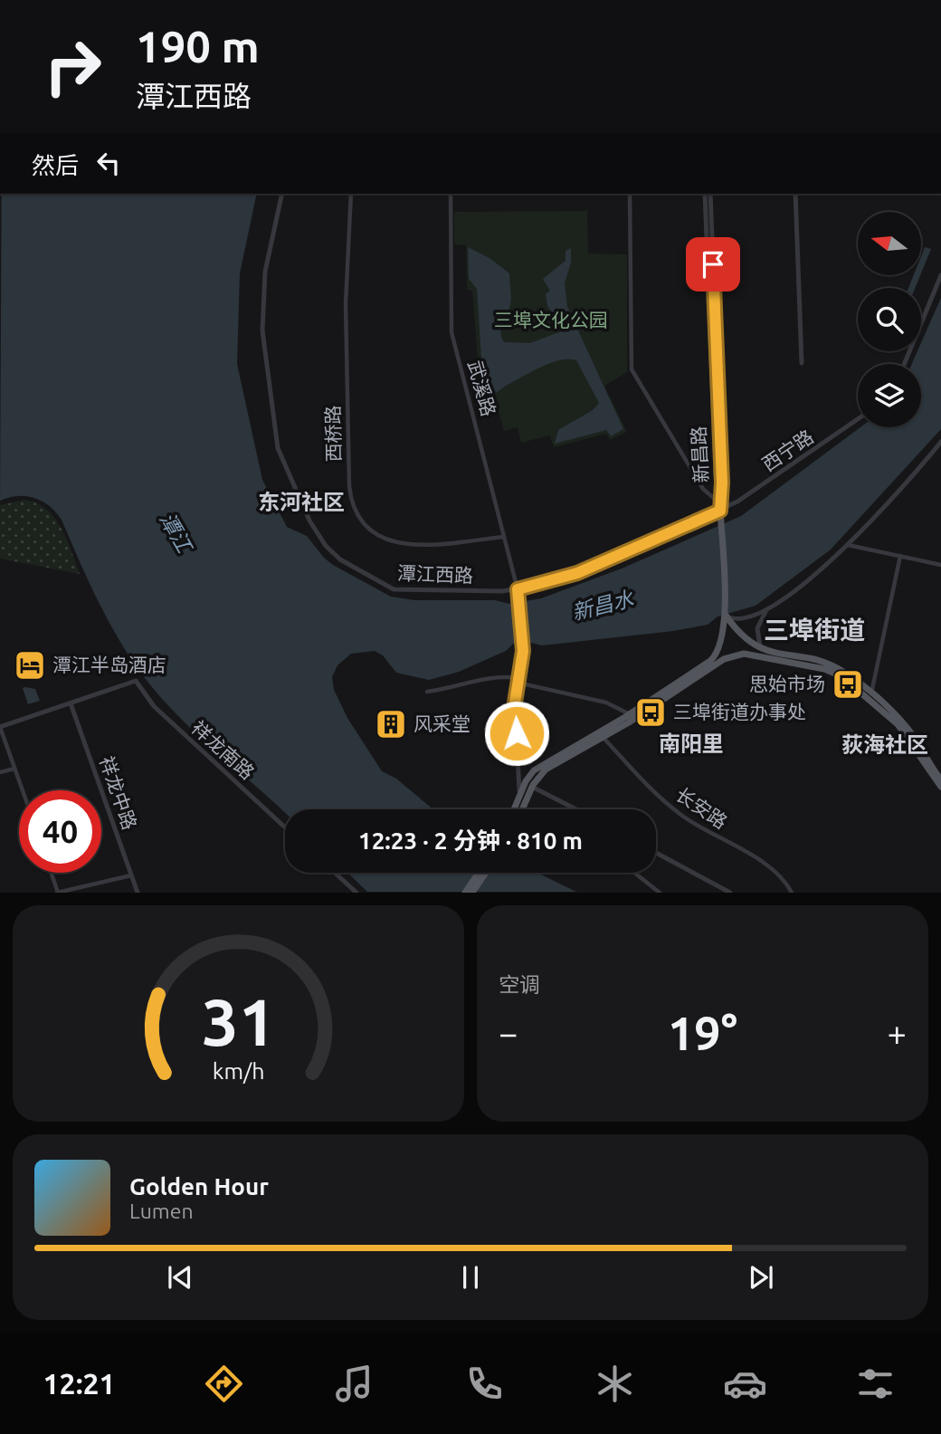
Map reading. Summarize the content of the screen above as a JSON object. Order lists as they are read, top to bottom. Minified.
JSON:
{"streets":{"street":["武溪路","西桥路","西宁路","新昌路","潭江西路","祥龙南路","祥龙中路","长安路"]},"crossings":[["武溪路","西桥路"],["武溪路","潭江西路"],["西宁路","新昌路"],["西宁路","潭江西路"],["新昌路","潭江西路"],["祥龙南路","祥龙中路"]],"districts":["东河社区","三埠街道","南阳里","荻海社区"],"water":["潭江","新昌水"],"parks":["三埠文化公园"],"places":{"hotel":["潭江半岛酒店"],"bus stop":["思始市场","三埠街道办事处"],"building":["风采堂"]},"north":"left","page":{"turn":["190 m","潭江西路"],"then":"然后","limit":"40","trip":"12:23 · 2 分钟 · 810 m","tile":"空调","heat":["−","19°","+"],"song":["Golden Hour","Lumen"],"tabs":"12:21","gauge":["31","km/h"]}}
